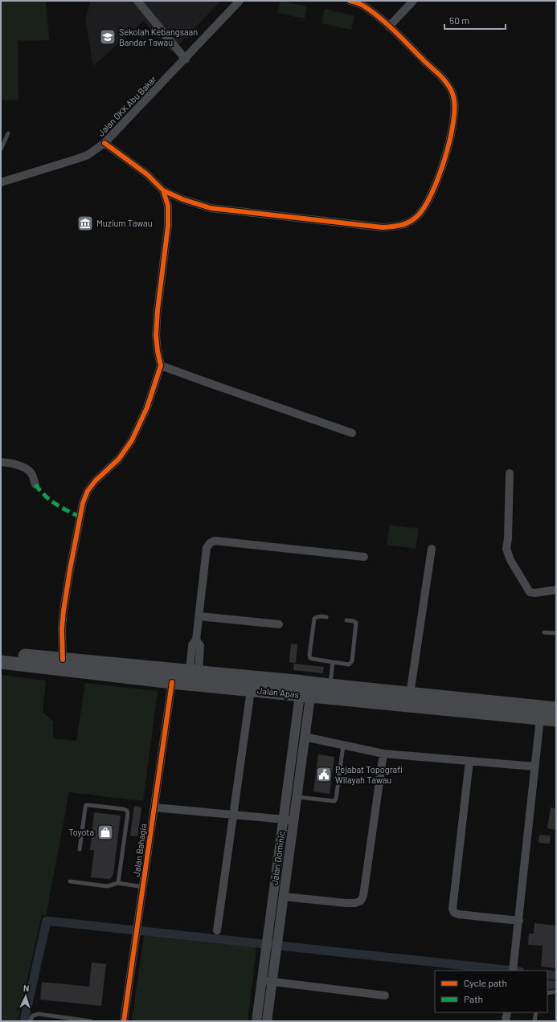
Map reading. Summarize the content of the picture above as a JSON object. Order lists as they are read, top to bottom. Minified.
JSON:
{"streets":{"highway":["Jalan Apas"],"street":["Jalan OKK Abu Bakar","Jalan Bahagia","Jalan Dominic"]},"crossings":[["Jalan Apas","Jalan Bahagia"],["Jalan Apas","Jalan Dominic"]],"places":{"school or university":["Sekolah Kebangsaan Bandar Tawau"],"museum":["Muzium Tawau"],"public building":["Pejabat Topografi Wilayah Tawau"],"shop":["Toyota"]},"legend":["Cycle path","Path"],"scale_bar":"50 m","north":"top"}
